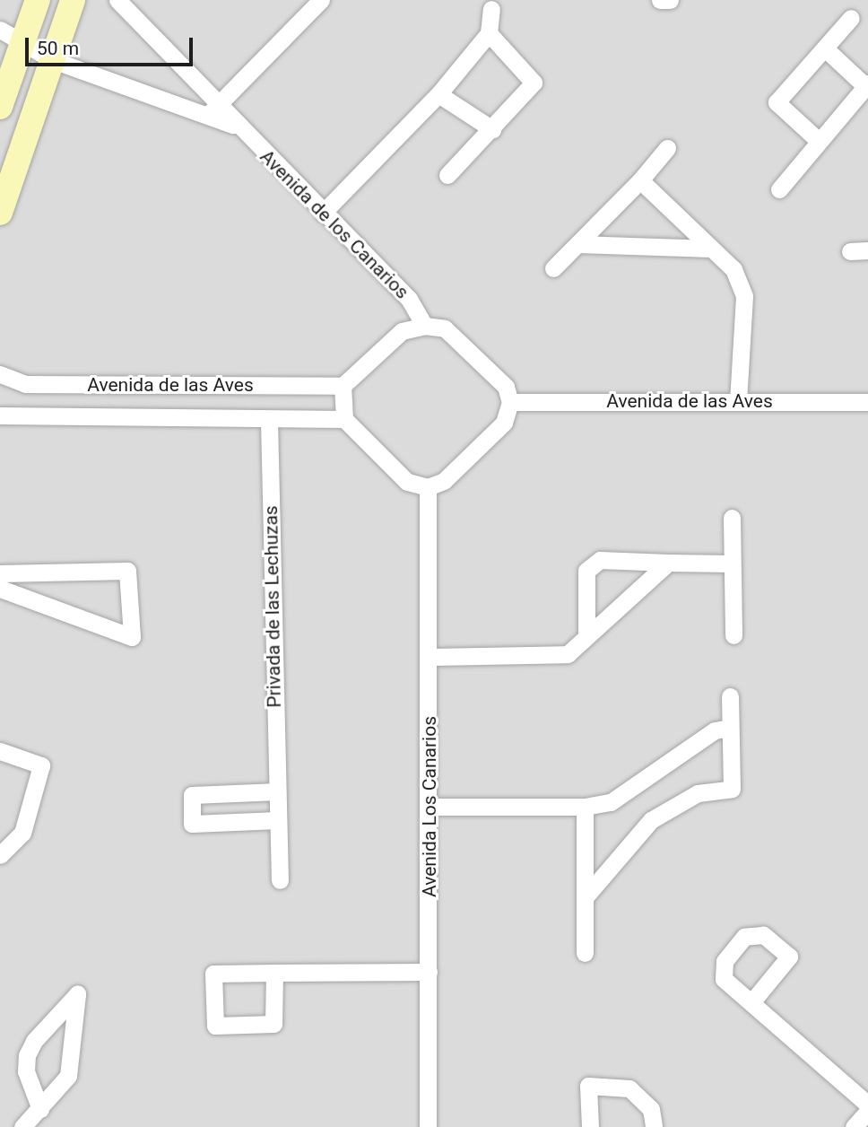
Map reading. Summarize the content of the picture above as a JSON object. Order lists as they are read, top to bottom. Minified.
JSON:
{"streets":{"street":["Avenida de los Canarios","Avenida de las Aves","Privada de las Lechuzas","Avenida Los Canarios"]},"crossings":[["Avenida de los Canarios","Avenida de las Aves"],["Avenida de los Canarios","Avenida Los Canarios"],["Avenida de las Aves","Privada de las Lechuzas"],["Avenida de las Aves","Avenida Los Canarios"]],"scale_bar":"50 m"}
